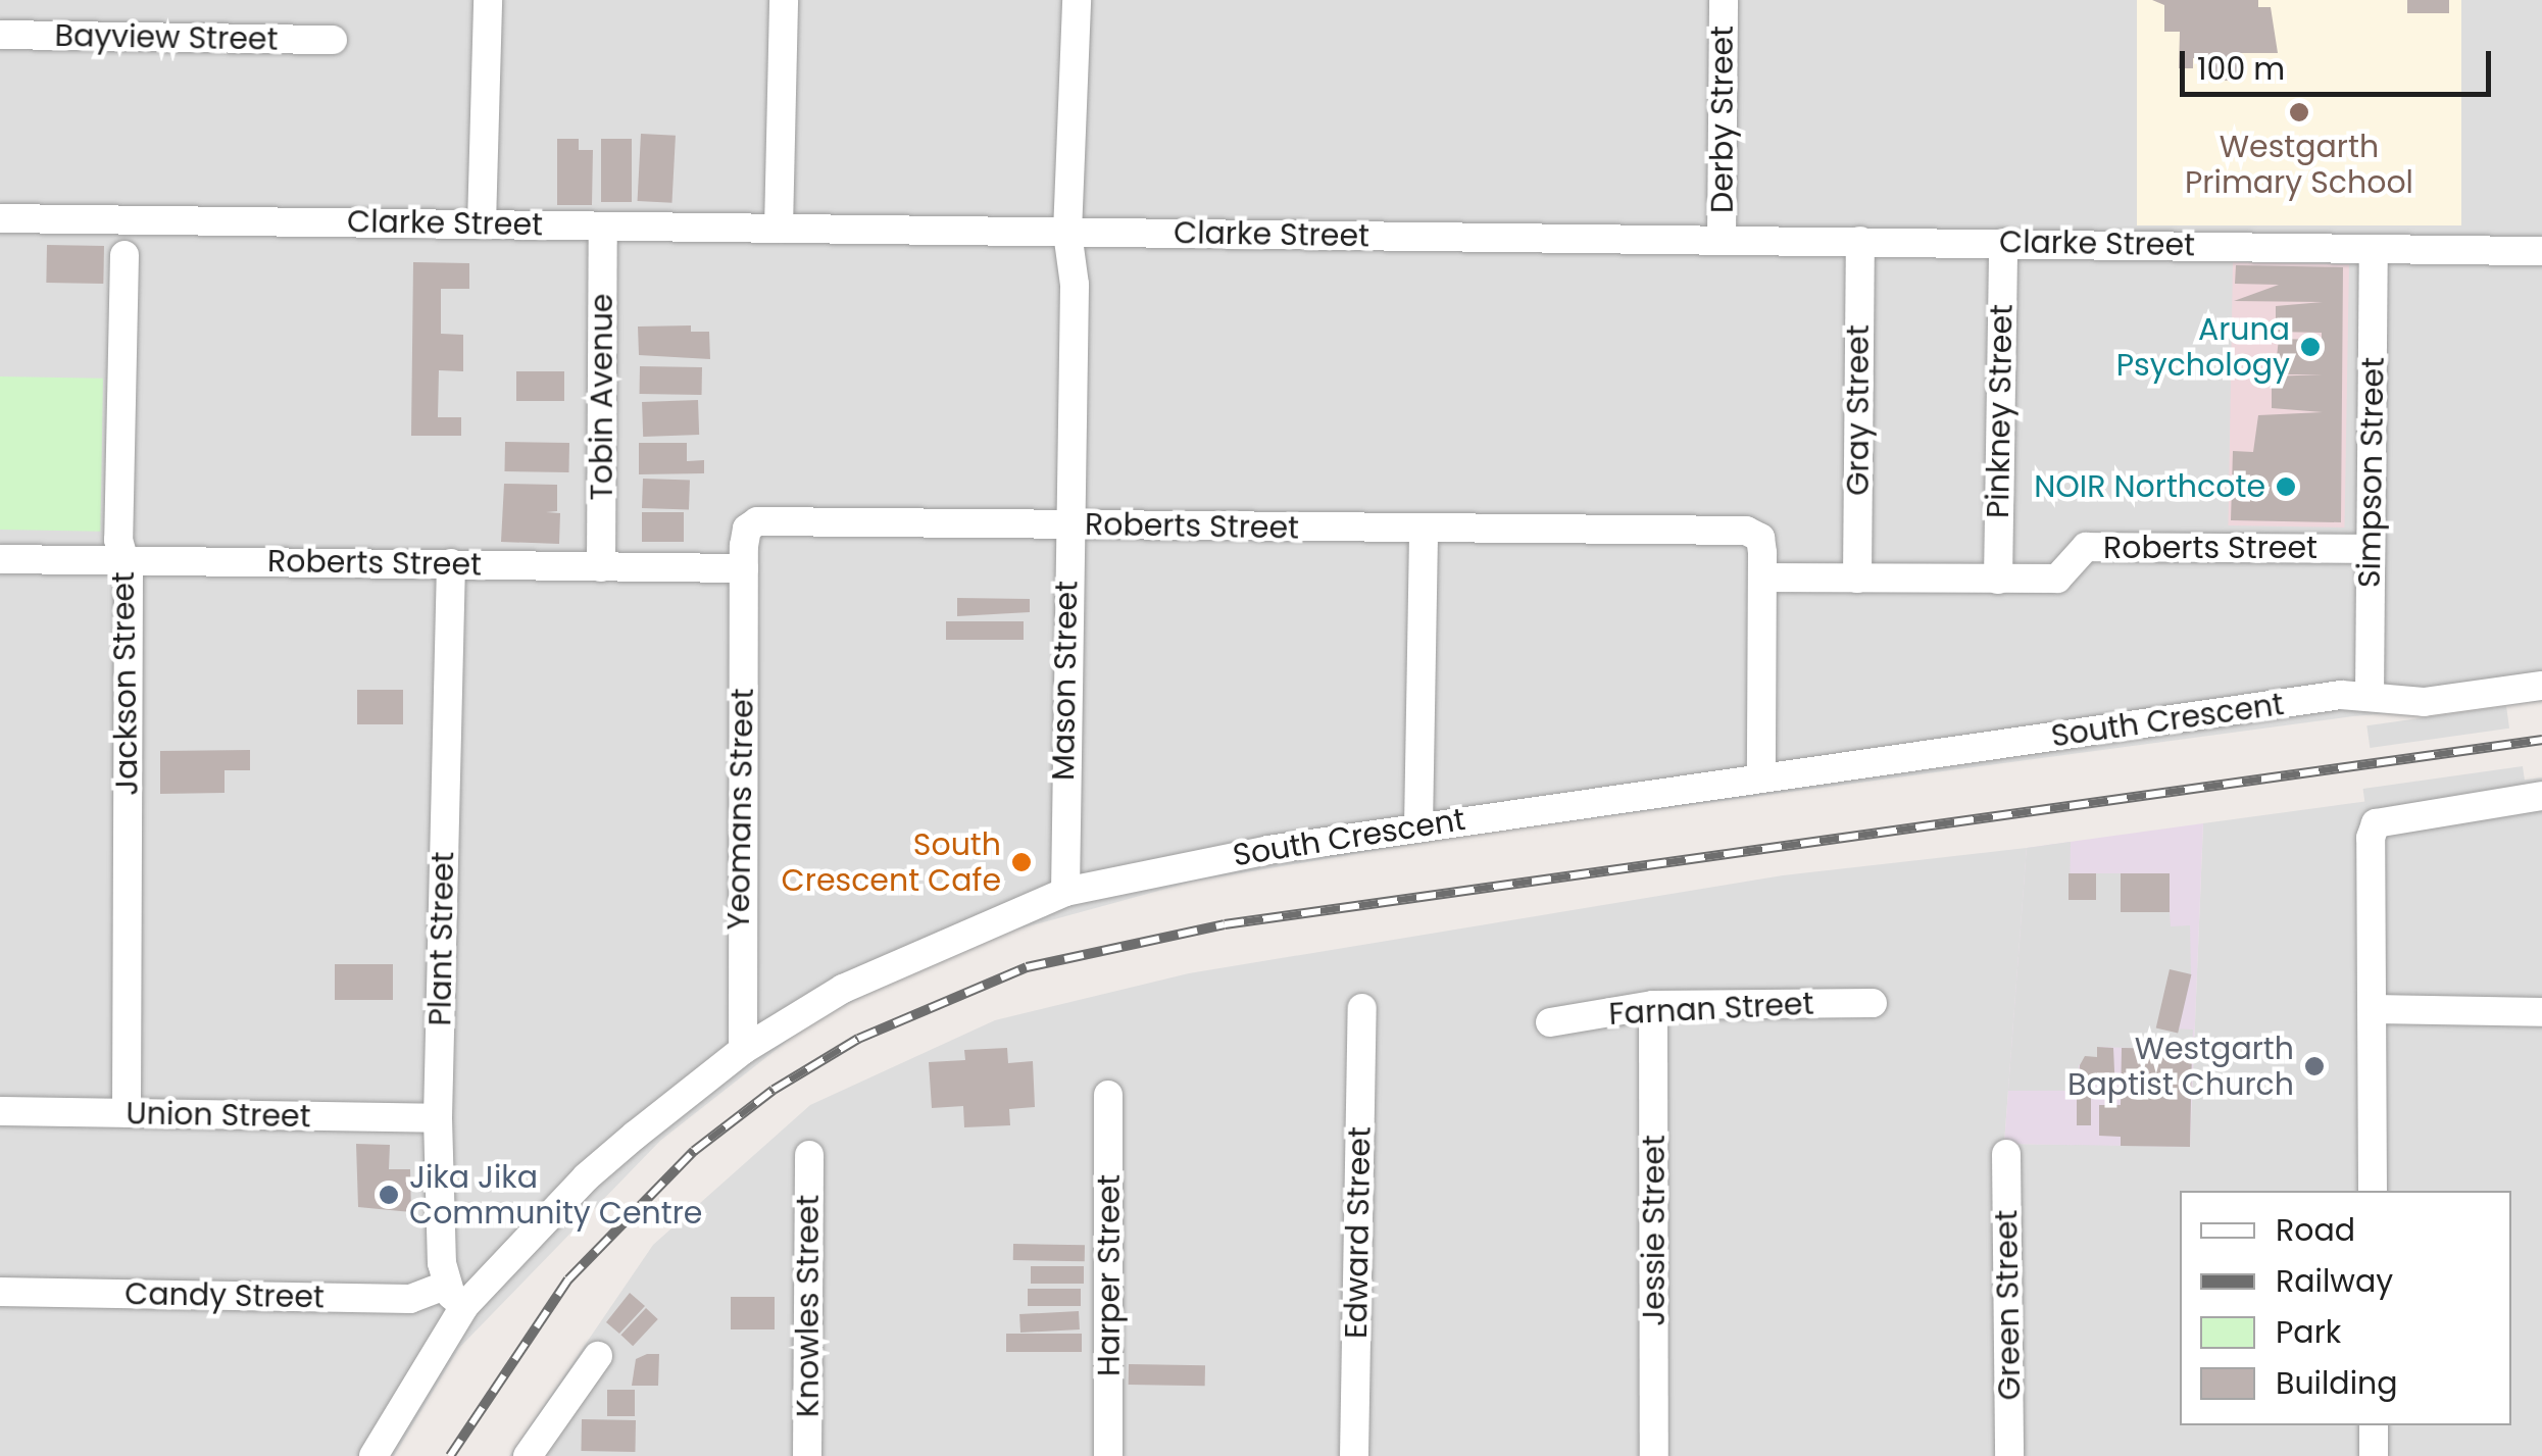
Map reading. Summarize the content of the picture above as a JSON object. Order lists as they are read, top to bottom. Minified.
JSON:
{"streets":{"street":["Bayview Street","Derby Street","Clarke Street","Tobin Avenue","Gray Street","Pinkney Street","Simpson Street","Roberts Street","Mason Street","Jackson Street","South Crescent","Yeomans Street","Plant Street","Farnan Street","Union Street","Jessie Street","Edward Street","Harper Street","Candy Street","Green Street","Knowles Street"]},"crossings":[["Derby Street","Clarke Street"],["Clarke Street","Tobin Avenue"],["Clarke Street","Gray Street"],["Clarke Street","Pinkney Street"],["Clarke Street","Simpson Street"],["Clarke Street","Mason Street"],["Tobin Avenue","Roberts Street"],["Gray Street","Roberts Street"],["Pinkney Street","Roberts Street"],["Simpson Street","Roberts Street"],["Simpson Street","South Crescent"],["Roberts Street","Mason Street"],["Roberts Street","Jackson Street"],["Roberts Street","Yeomans Street"],["Roberts Street","Plant Street"],["Mason Street","South Crescent"],["Jackson Street","Union Street"],["South Crescent","Yeomans Street"],["South Crescent","Plant Street"],["South Crescent","Candy Street"],["Plant Street","Union Street"],["Plant Street","Candy Street"],["Farnan Street","Jessie Street"]],"places":["Westgarth Primary School","Aruna Psychology","NOIR Northcote","South Crescent Cafe","Westgarth Baptist Church","Jika Jika Community Centre"],"legend":["Road","Railway","Park","Building"],"scale_bar":"100 m"}
